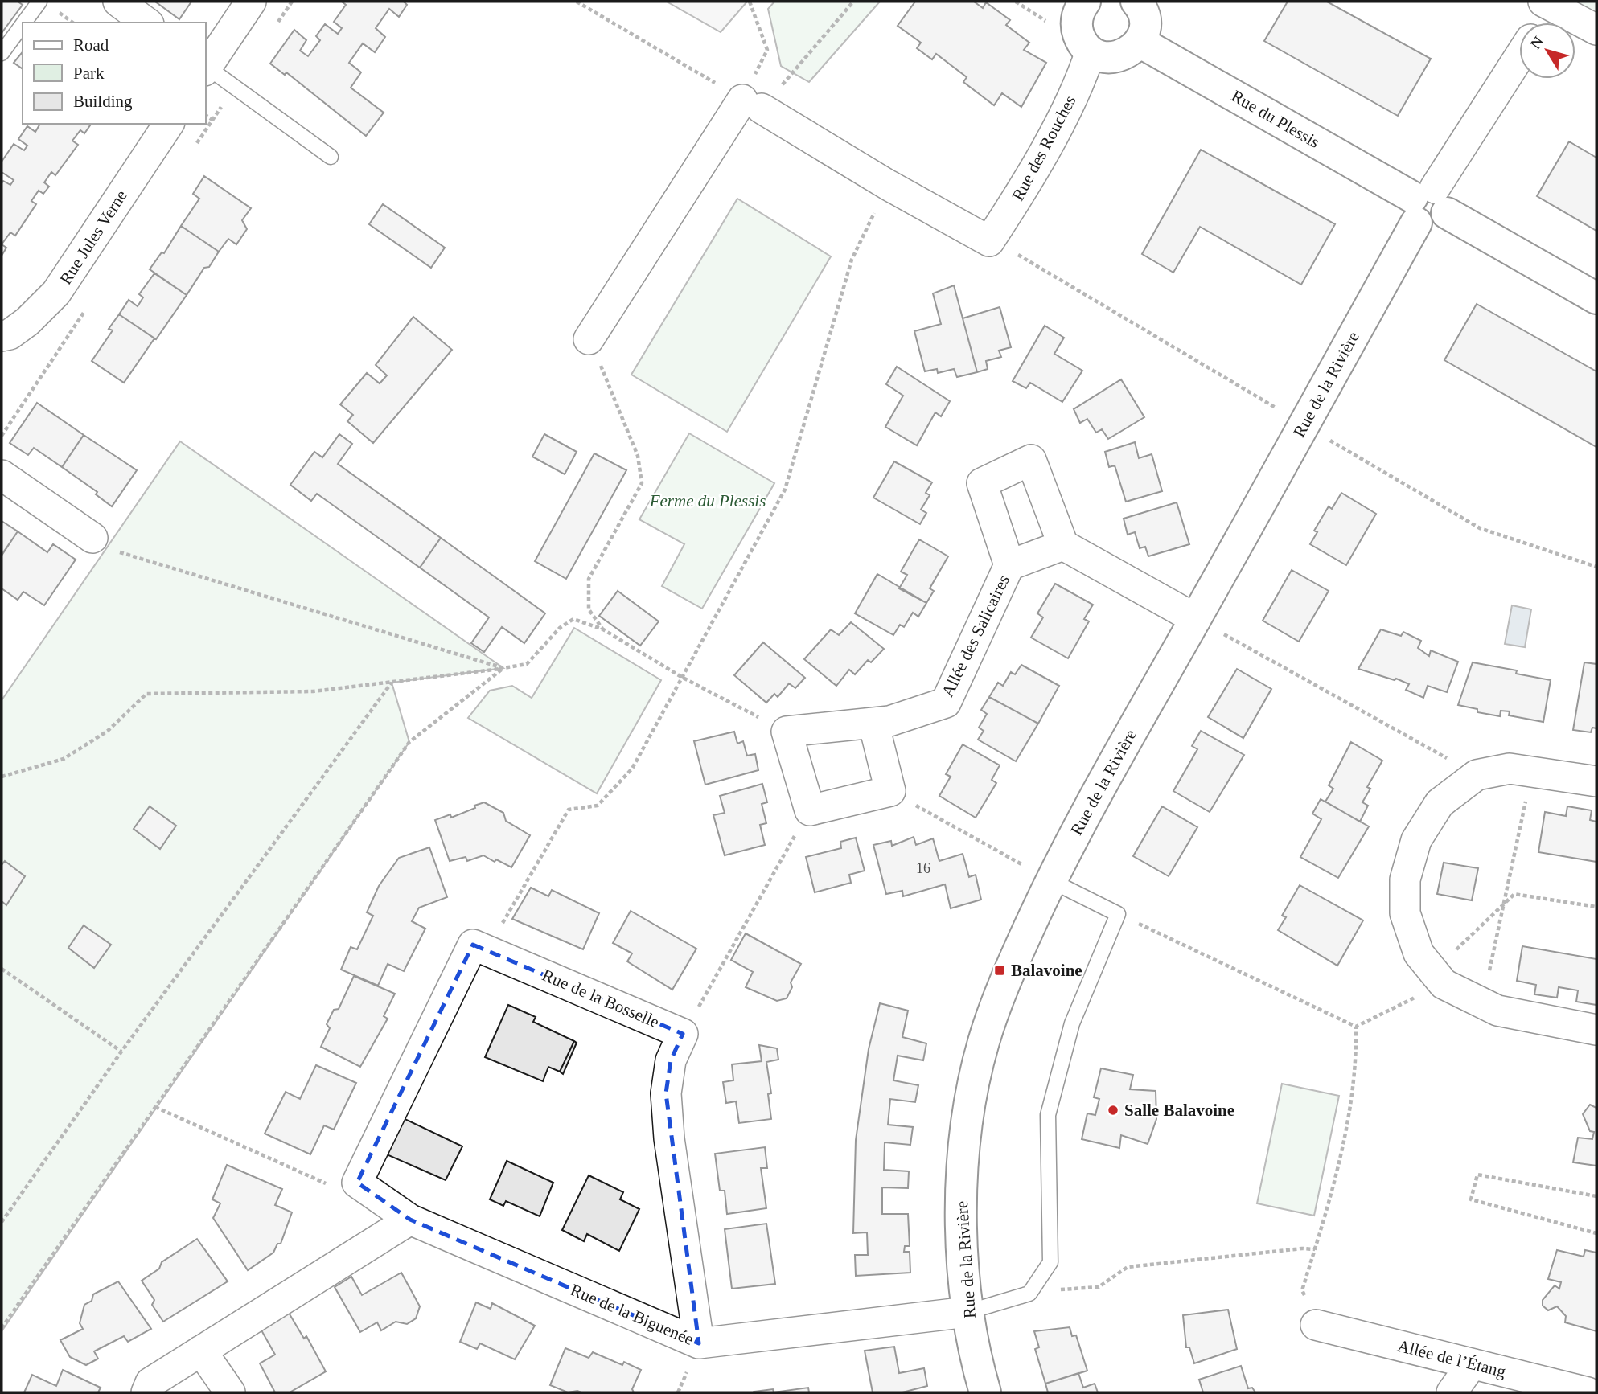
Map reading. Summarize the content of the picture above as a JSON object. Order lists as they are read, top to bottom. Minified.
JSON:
{"streets":{"street":["Rue du Plessis","Rue des Rouches","Rue Jules Verne","Rue de la Rivière","Allée des Salicaires","Rue de la Bosselle","Rue de la Biguenée","Allée de l’Étang"]},"crossings":[["Rue du Plessis","Rue de la Rivière"],["Rue de la Rivière","Rue de la Biguenée"]],"parks":["Ferme du Plessis"],"places":{"transit":["Balavoine"],"other":["Salle Balavoine"]},"house_numbers":["16"],"legend":["Road","Park","Building"],"north":"top left"}
